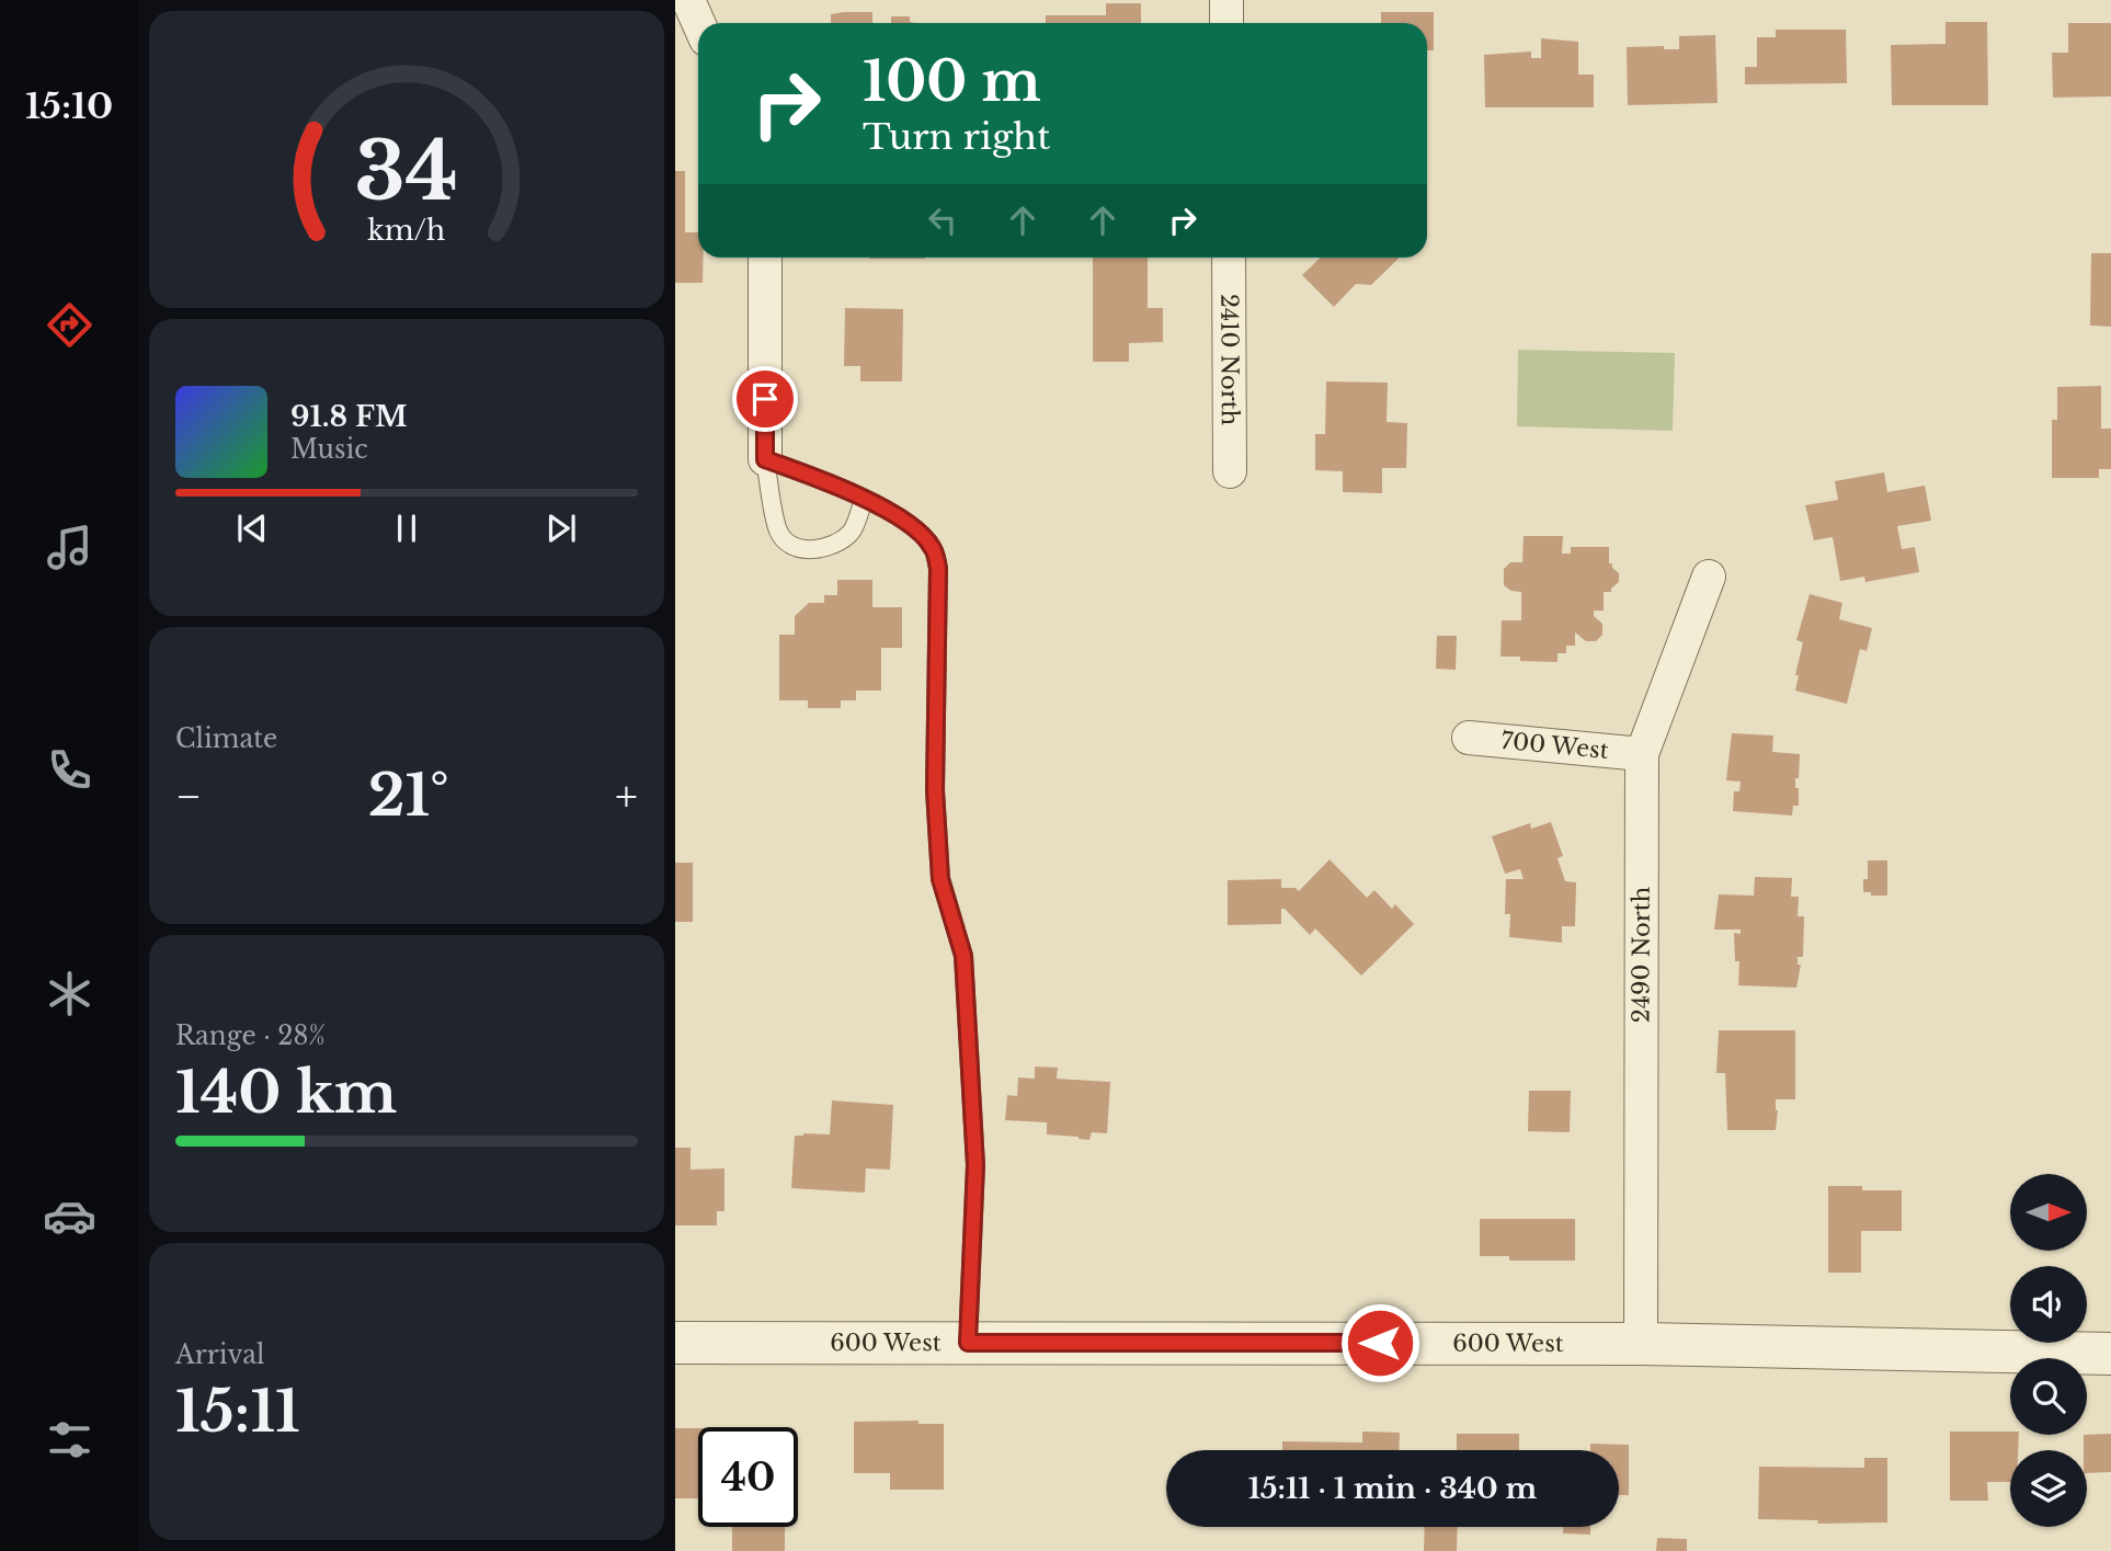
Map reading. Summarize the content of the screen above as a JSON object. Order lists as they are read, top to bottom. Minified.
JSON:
{"streets":{"street":["2410 North","700 West","2490 North","600 West"]},"crossings":[["700 West","2490 North"],["2490 North","600 West"]],"north":"right","page":{"tabs":"15:10","turn":["100 m","Turn right"],"song":["91.8 FM","Music"],"tile":["Climate",["Range · 28%","140 km"],["Arrival","15:11"]],"heat":["−","21°","+"],"limit":"40","trip":"15:11 · 1 min · 340 m","gauge":["34","km/h"]}}
